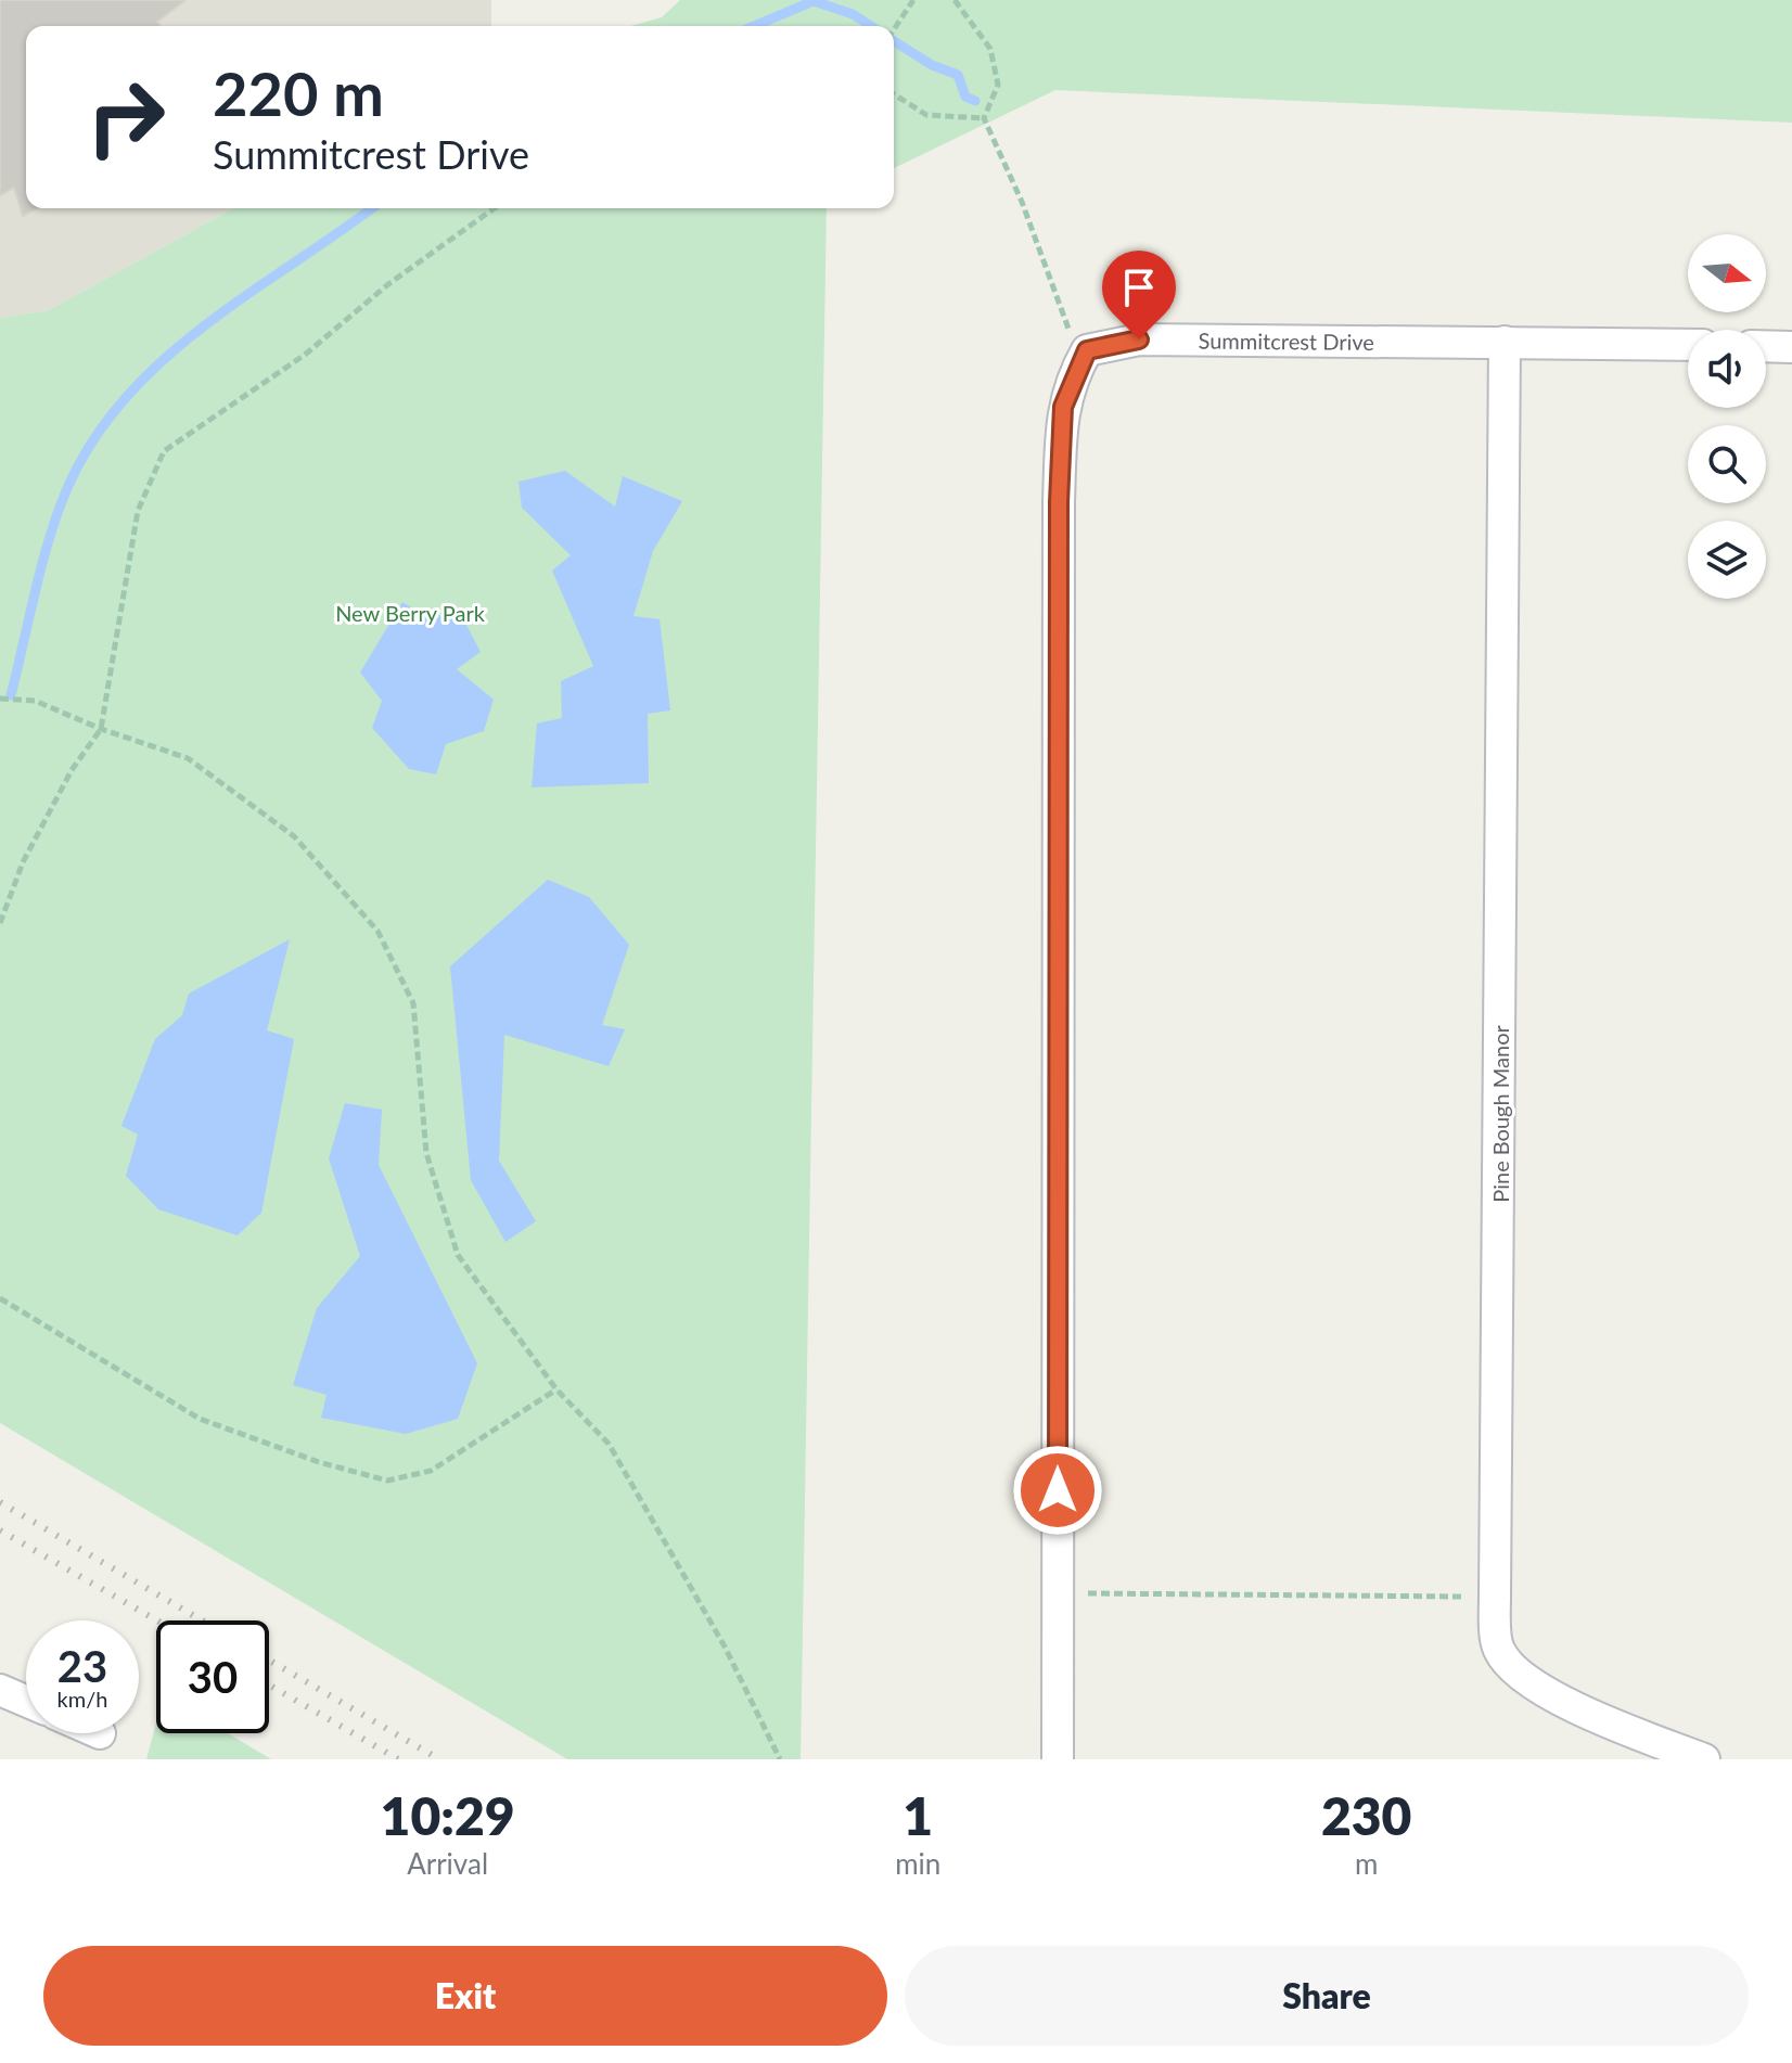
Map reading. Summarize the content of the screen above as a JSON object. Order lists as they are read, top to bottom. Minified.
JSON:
{"streets":{"street":["Summitcrest Drive","Pine Bough Manor"]},"crossings":[["Summitcrest Drive","Pine Bough Manor"]],"parks":["New Berry Park"],"north":"right","page":{"turn":["220 m","Summitcrest Drive"],"speed":"23 km/h","limit":"30","eta":["10:29","Arrival","1","min","230","m"],"buttons":["Exit","Share"]}}
